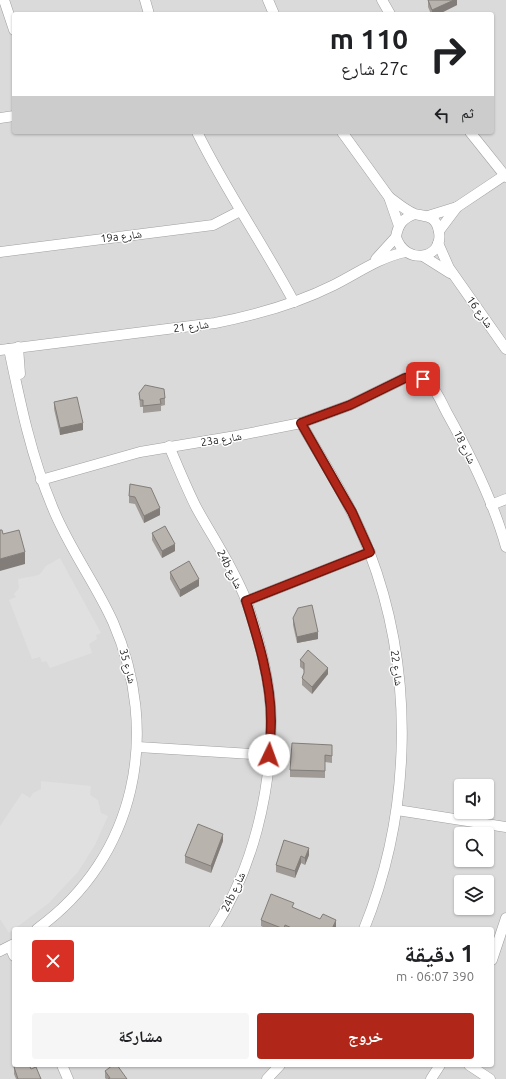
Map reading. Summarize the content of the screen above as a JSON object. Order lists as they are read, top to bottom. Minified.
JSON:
{"streets":{"street":["19a شارع","شارع 16","شارع 21","23a شارع","شارع 18","24b شارع","شارع 35","شارع 22"]},"crossings":[["شارع 16","شارع 21"],["شارع 21","شارع 35"],["23a شارع","شارع 18"],["23a شارع","24b شارع"],["23a شارع","شارع 35"],["23a شارع","شارع 22"]],"page":{"turn":["110 m","27c شارع"],"then":"ثم","heading":["1 دقيقة","390 m · 06:07"],"buttons":["خروج","مشاركة"]}}
